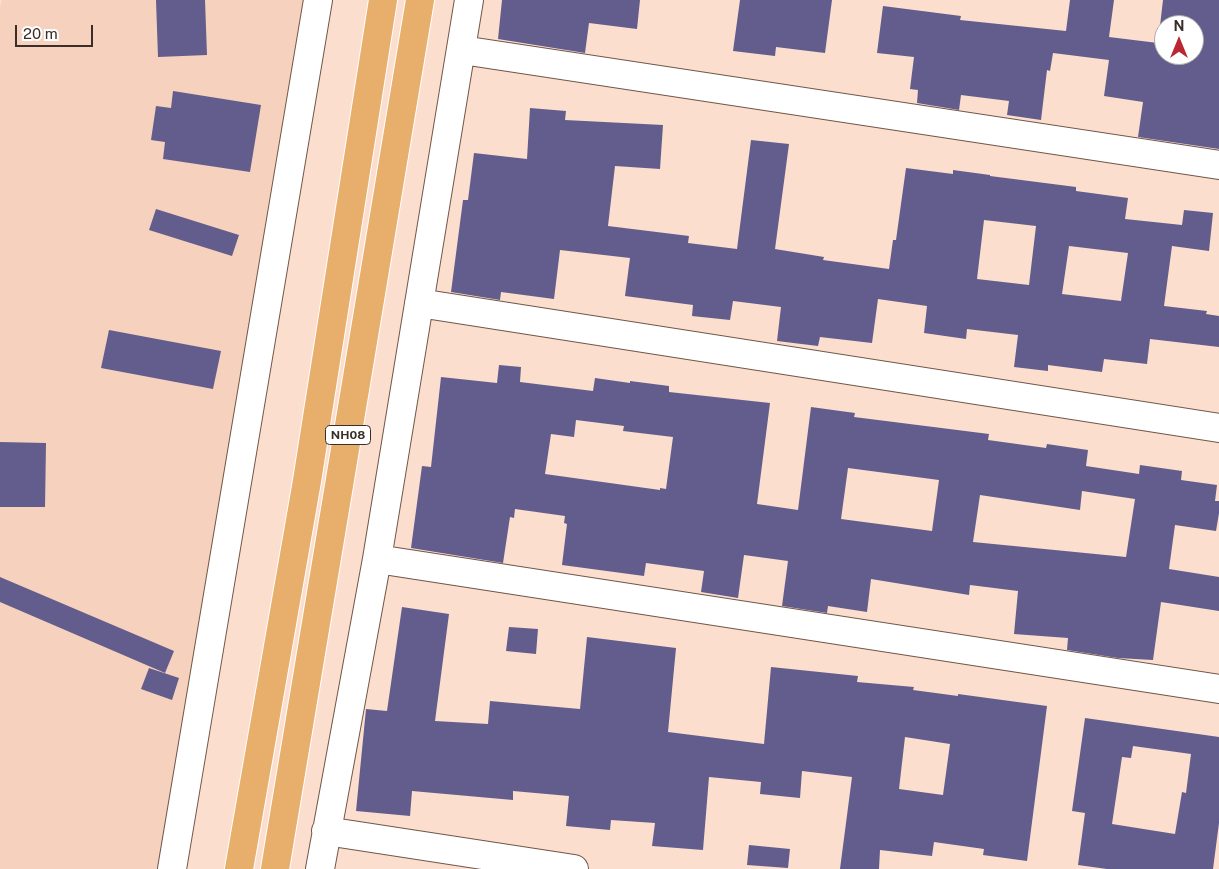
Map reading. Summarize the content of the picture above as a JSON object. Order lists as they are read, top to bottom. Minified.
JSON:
{"streets":{"highway":["NH08"]},"scale_bar":"20 m","north":"top"}
